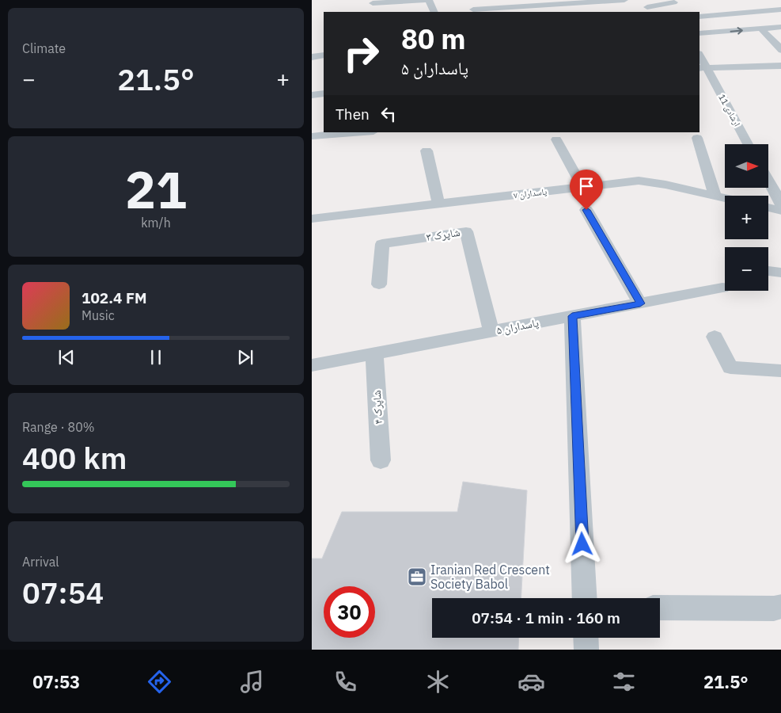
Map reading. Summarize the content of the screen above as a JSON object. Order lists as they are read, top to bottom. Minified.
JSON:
{"streets":{"street":["ارشادی 11","پاسداران ۷","شاپرک ۳","پاسداران ۵","شاپرک ۴"]},"crossings":[["شاپرک ۳","پاسداران ۵"],["پاسداران ۵","شاپرک ۴"]],"places":{"office":["Iranian Red Crescent Society Babol"]},"north":"right","page":{"tile":["Climate",["21","km/h"],["Range · 80%","400 km"],["Arrival","07:54"]],"turn":["80 m","پاسداران ۵"],"heat":["−","21.5°","+"],"then":"Then","map_buttons":["+","−"],"song":["102.4 FM","Music"],"limit":"30","trip":"07:54 · 1 min · 160 m","tabs":["07:53","21.5°"]}}
